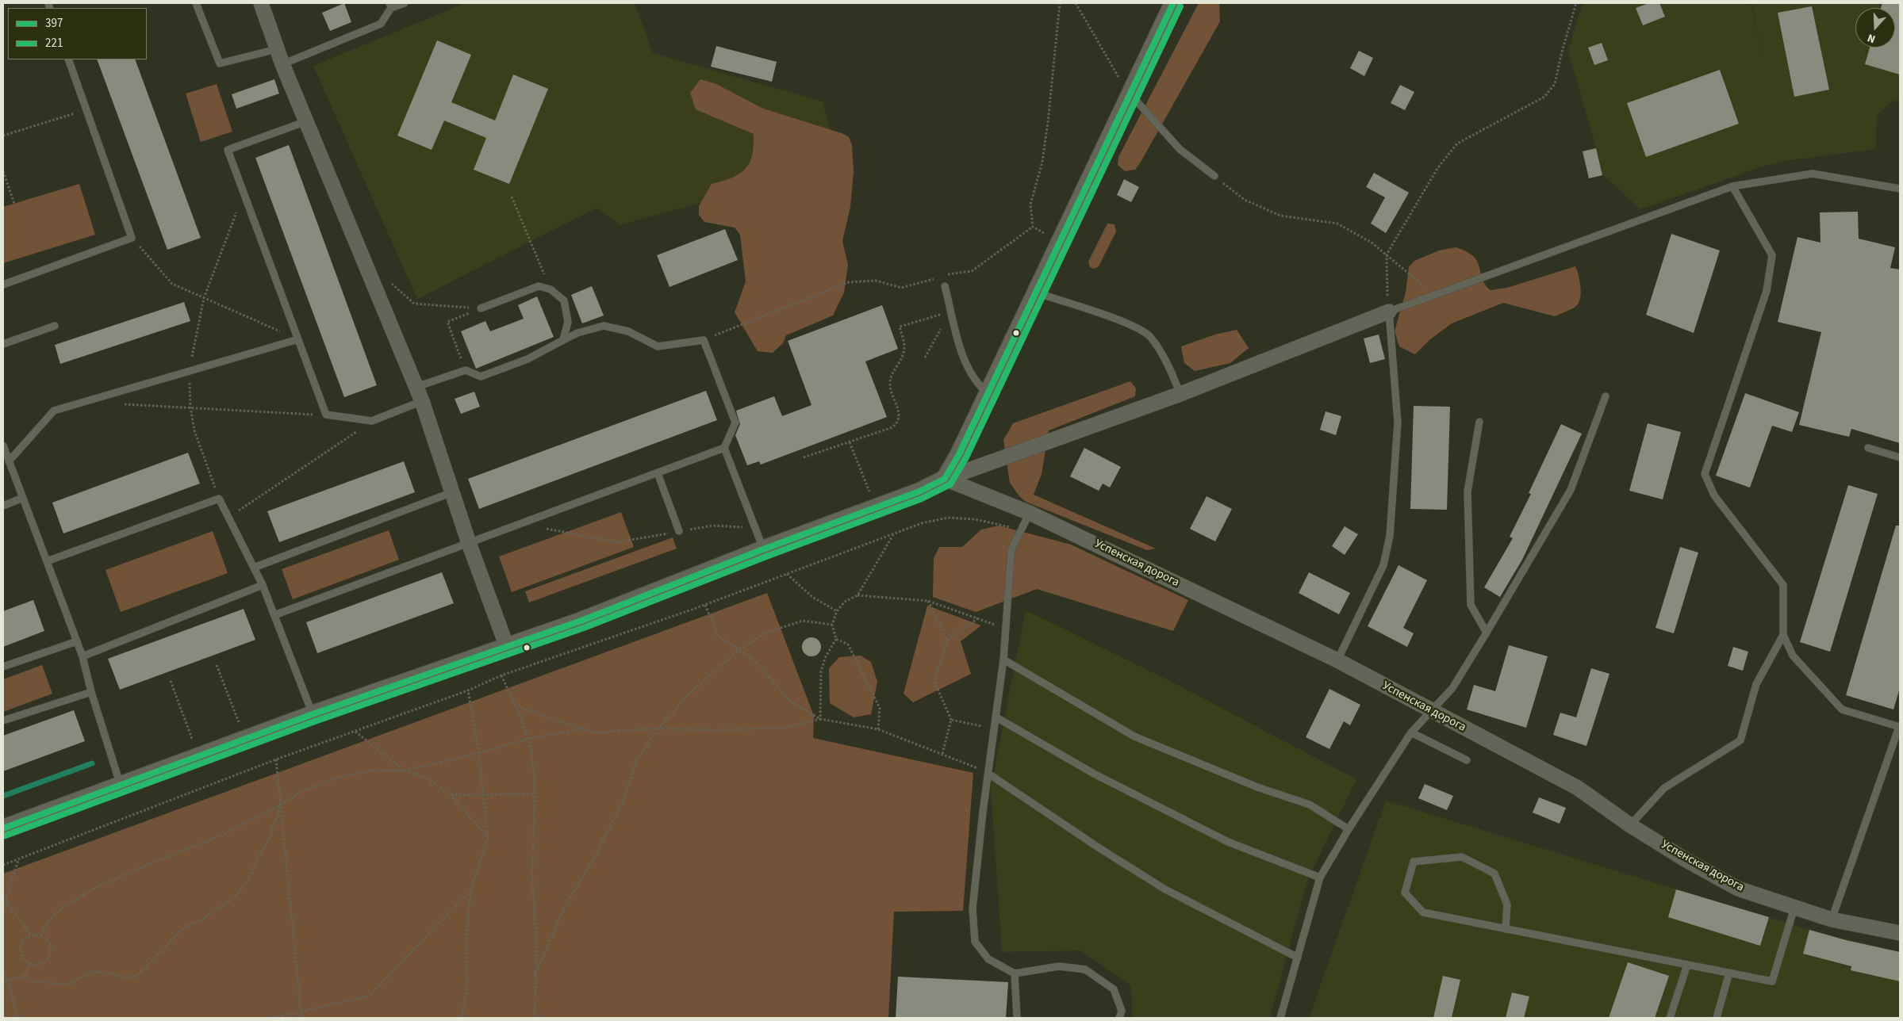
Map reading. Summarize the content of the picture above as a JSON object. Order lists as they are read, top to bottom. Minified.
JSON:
{"streets":{"street":["Успенская дорога"]},"lines":["transit line 397","transit line 221"],"legend":["397","221"],"north":"bottom"}
